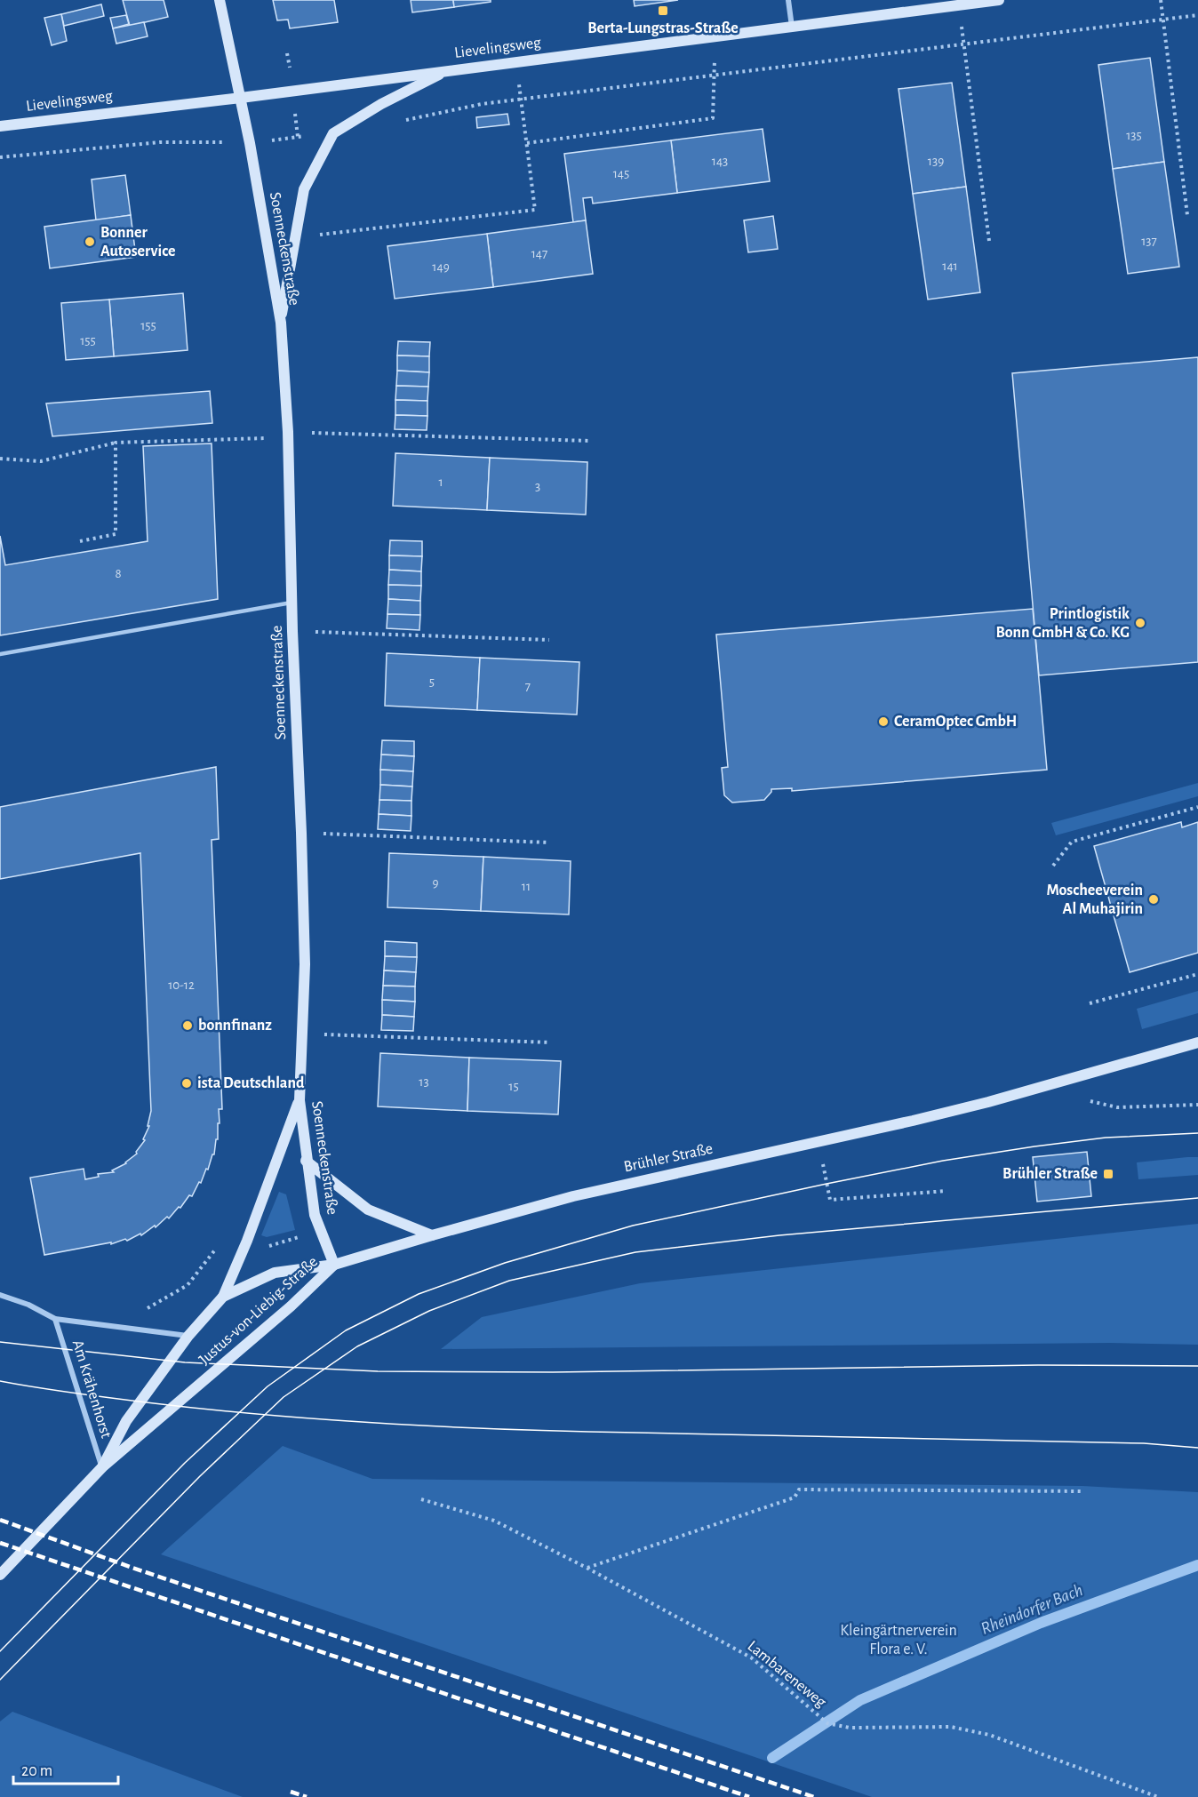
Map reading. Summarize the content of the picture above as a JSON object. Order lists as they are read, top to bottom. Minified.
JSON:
{"streets":{"street":["Lievelingsweg","Soenneckenstraße","Brühler Straße","Justus-von-Liebig-Straße","Am Krähenhorst"],"path":["Lambareneweg"]},"crossings":[["Lievelingsweg","Soenneckenstraße"],["Soenneckenstraße","Brühler Straße"],["Soenneckenstraße","Justus-von-Liebig-Straße"],["Brühler Straße","Justus-von-Liebig-Straße"],["Justus-von-Liebig-Straße","Am Krähenhorst"]],"water":["Rheindorfer Bach"],"parks":["Kleingärtnerverein Flora e. V."],"places":{"transit":["Berta-Lungstras-Straße","Brühler Straße"],"other":["Bonner Autoservice","Printlogistik Bonn GmbH & Co. KG","CeramOptec GmbH","Moscheeverein Al Muhajirin","bonnfinanz","ista Deutschland"]},"house_numbers":["135","143","139","145","137","147","141","149","155","155","1","3","8","5","7","9","11","10-12","13","15"],"scale_bar":"20 m"}
